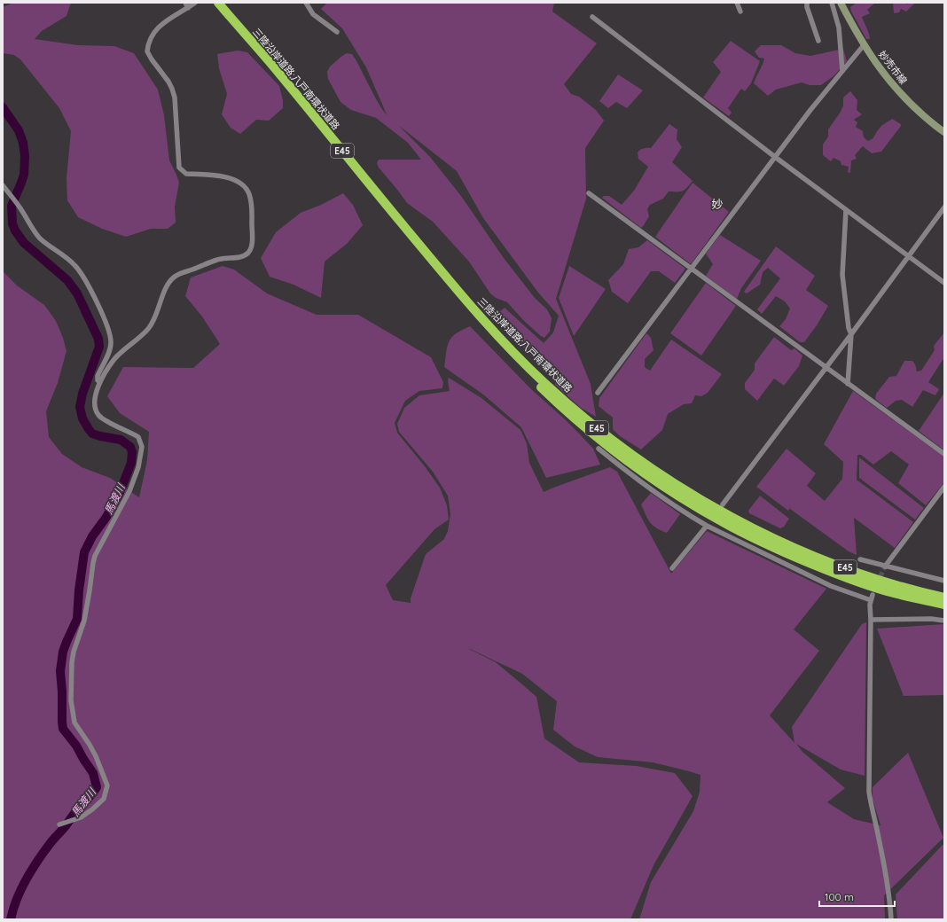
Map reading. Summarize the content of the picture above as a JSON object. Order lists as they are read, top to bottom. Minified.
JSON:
{"streets":{"highway":["三陸沿岸道路;八戸南環状道路","E45"],"main road":["妙売市線"]},"districts":["妙"],"water":["馬渡川"],"scale_bar":"100 m"}
